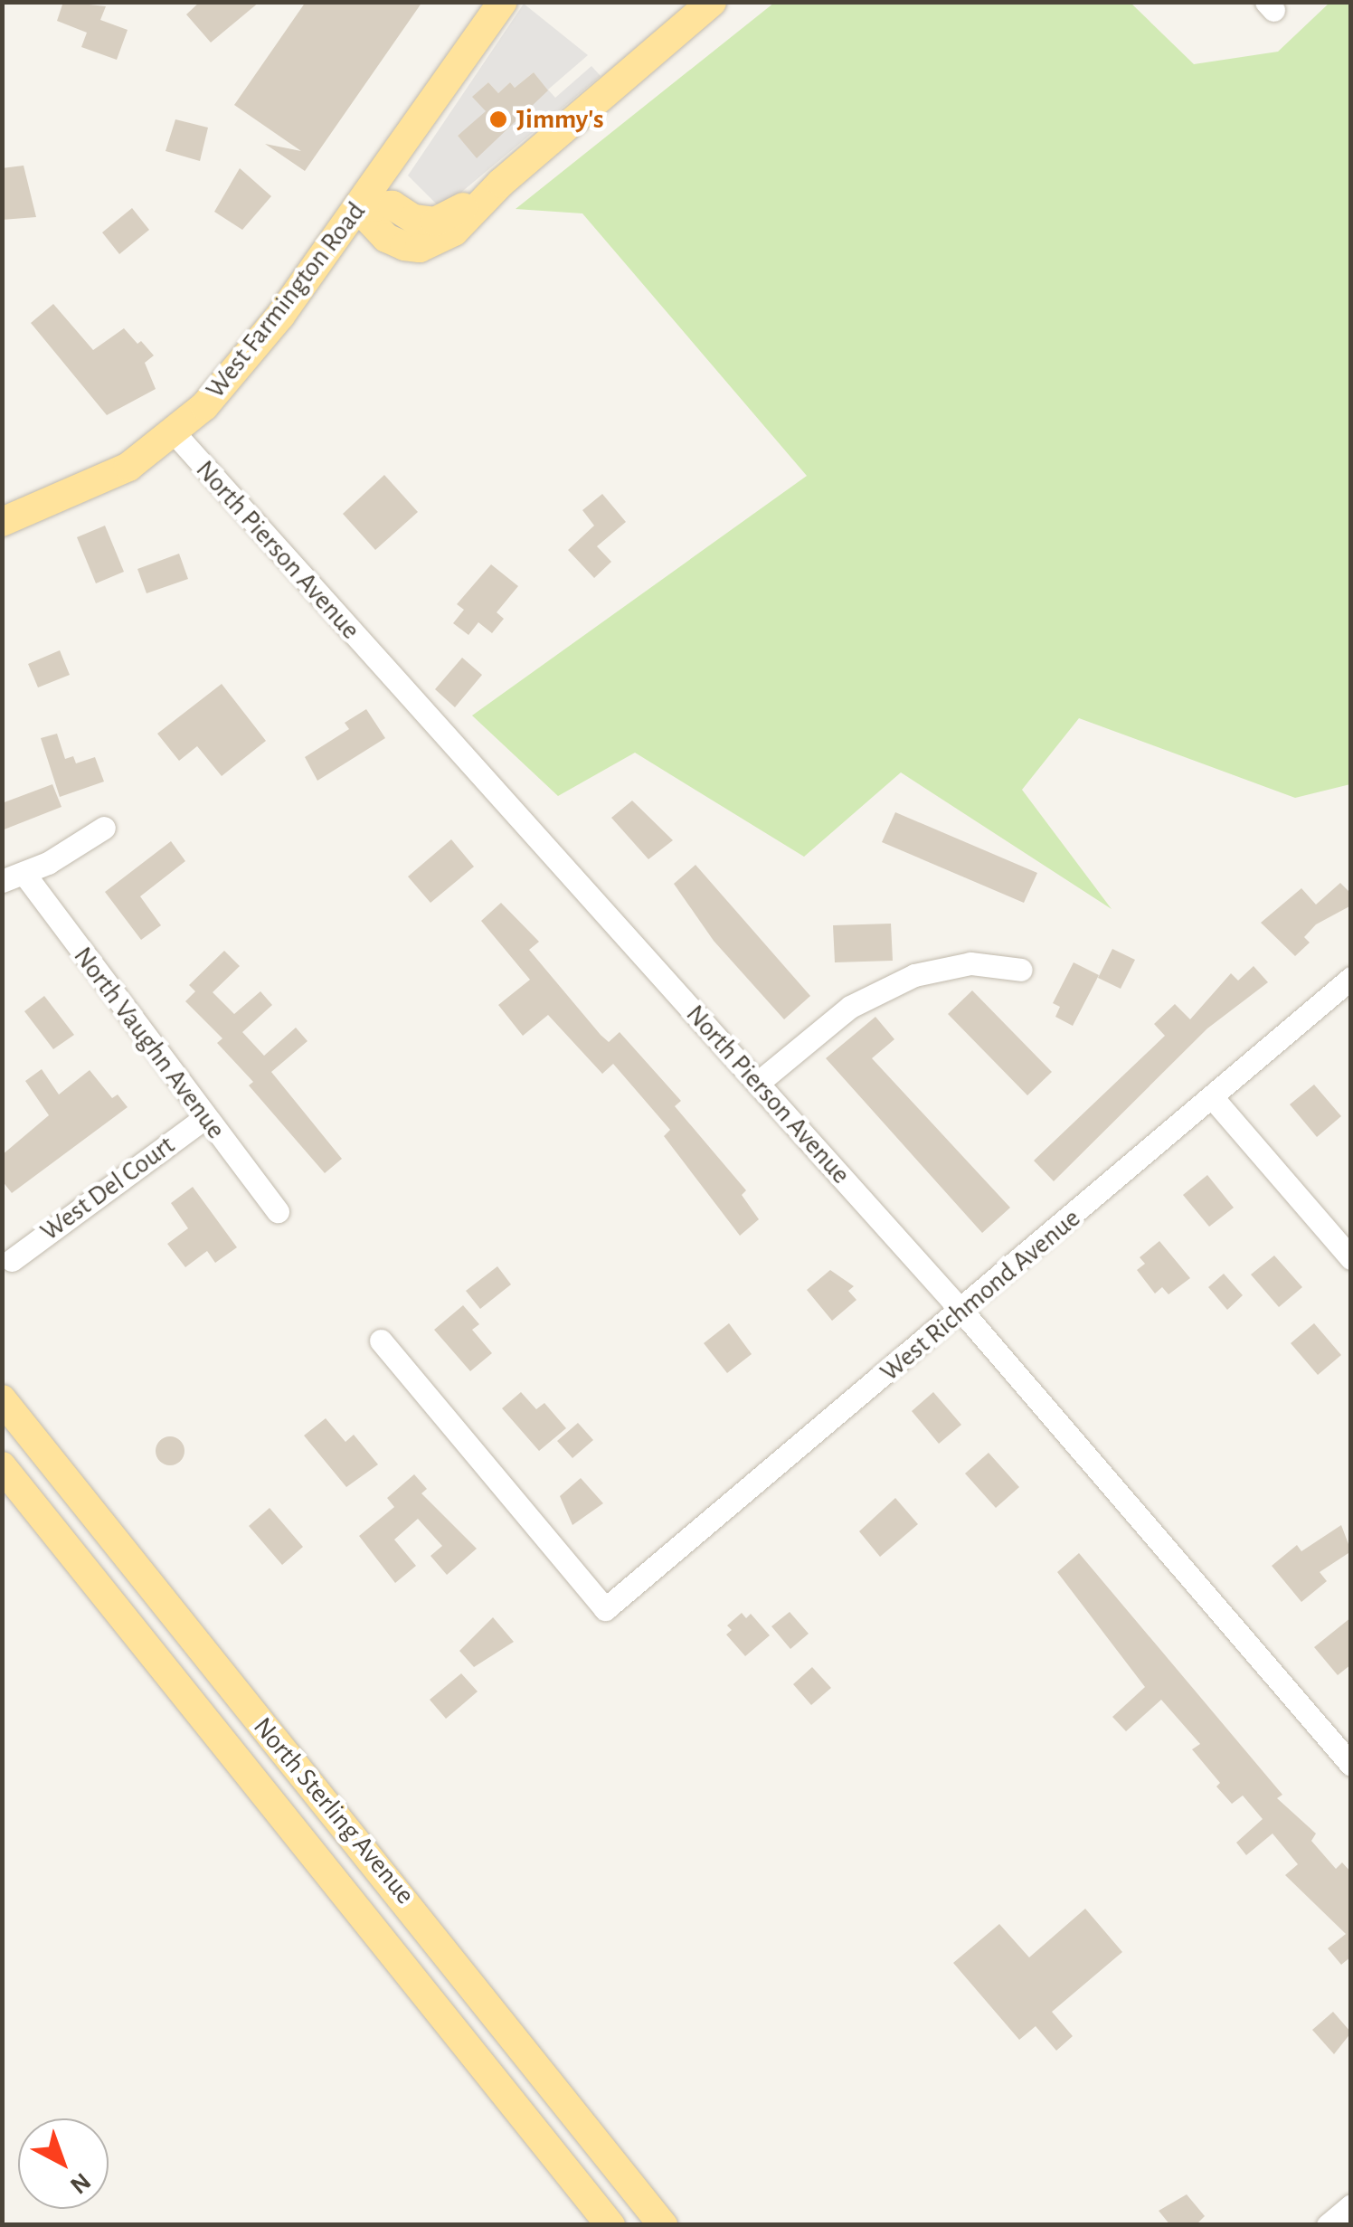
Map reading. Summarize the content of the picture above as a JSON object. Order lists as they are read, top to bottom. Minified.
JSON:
{"streets":{"main road":["West Farmington Road","North Sterling Avenue"],"street":["North Pierson Avenue","North Vaughn Avenue","West Del Court","West Richmond Avenue"]},"crossings":[["West Farmington Road","North Pierson Avenue"],["North Pierson Avenue","West Richmond Avenue"],["North Vaughn Avenue","West Del Court"]],"places":["Jimmy's"],"north":"bottom right"}
